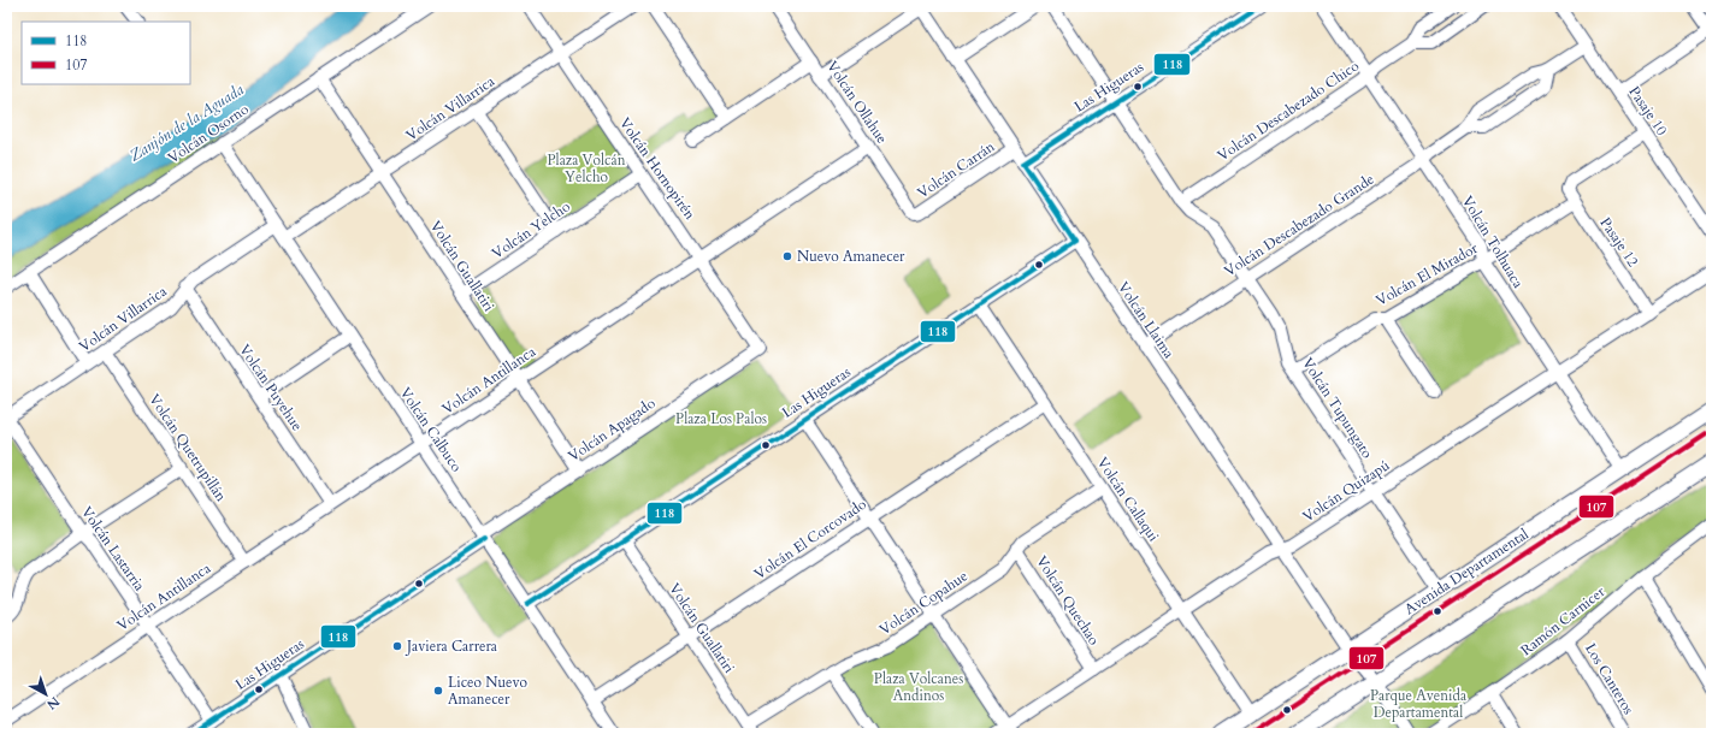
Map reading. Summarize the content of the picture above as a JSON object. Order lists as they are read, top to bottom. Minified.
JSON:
{"streets":{"main road":["Avenida Departamental"],"street":["Las Higueras","Volcán Ollahue","Volcán Villarrica","Volcán Descabezado Chico","Pasaje 10","Volcán Osorno","Volcán Hornopirén","Volcán Carrán","Volcán Descabezado Grande","Volcán Yelcho","Volcán Tolhuaca","Pasaje 12","Volcán Guallatiri","Volcán El Mirador","Volcán Llaima","Volcán Antillanca","Volcán Puyehue","Volcán Tupungato","Volcán Calbuco","Volcán Apagado","Volcán Quetrupillán","Volcán Quizapú","Volcán Callaqui","Volcán El Corcovado","Volcán Lastarria","Volcán Quechao","Volcán Copahue","Ramón Carnicer","Los Canteros"]},"crossings":[["Las Higueras","Volcán Guallatiri"],["Las Higueras","Volcán Llaima"],["Las Higueras","Volcán Tupungato"],["Las Higueras","Volcán Calbuco"],["Las Higueras","Volcán Apagado"],["Las Higueras","Volcán Callaqui"],["Las Higueras","Volcán Lastarria"],["Volcán Ollahue","Volcán Carrán"],["Volcán Ollahue","Volcán Antillanca"],["Volcán Villarrica","Volcán Hornopirén"],["Volcán Villarrica","Volcán Guallatiri"],["Volcán Villarrica","Volcán Puyehue"],["Volcán Villarrica","Volcán Calbuco"],["Volcán Villarrica","Volcán Quetrupillán"],["Volcán Villarrica","Volcán Lastarria"],["Volcán Descabezado Chico","Volcán Tolhuaca"],["Volcán Descabezado Chico","Volcán Tupungato"],["Pasaje 10","Volcán Descabezado Grande"],["Pasaje 10","Pasaje 12"],["Volcán Osorno","Volcán Guallatiri"],["Volcán Osorno","Volcán Calbuco"],["Volcán Hornopirén","Volcán Yelcho"],["Volcán Hornopirén","Volcán Antillanca"],["Volcán Hornopirén","Volcán Apagado"],["Volcán Carrán","Volcán Llaima"],["Volcán Descabezado Grande","Volcán Tolhuaca"],["Volcán Descabezado Grande","Volcán Llaima"],["Volcán Descabezado Grande","Volcán Tupungato"],["Volcán Yelcho","Volcán Guallatiri"],["Volcán Tolhuaca","Volcán El Mirador"],["Volcán Tolhuaca","Volcán Quizapú"],["Volcán Tolhuaca","Avenida Departamental"],["Pasaje 12","Volcán El Mirador"],["Pasaje 12","Volcán Quizapú"],["Volcán Guallatiri","Volcán Antillanca"],["Volcán Guallatiri","Volcán Apagado"],["Volcán Guallatiri","Volcán El Corcovado"],["Volcán Guallatiri","Volcán Copahue"],["Volcán El Mirador","Volcán Tupungato"],["Volcán Llaima","Volcán Quizapú"],["Volcán Llaima","Avenida Departamental"],["Volcán Antillanca","Volcán Puyehue"],["Volcán Antillanca","Volcán Calbuco"],["Volcán Antillanca","Volcán Quetrupillán"],["Volcán Antillanca","Volcán Lastarria"],["Volcán Tupungato","Volcán Quizapú"],["Volcán Tupungato","Avenida Departamental"],["Volcán Calbuco","Volcán Apagado"],["Volcán Calbuco","Volcán El Corcovado"],["Volcán Quizapú","Volcán Callaqui"],["Volcán Quizapú","Volcán Quechao"],["Volcán Callaqui","Volcán El Corcovado"],["Volcán Callaqui","Avenida Departamental"],["Volcán Callaqui","Volcán Copahue"],["Volcán Quechao","Volcán Copahue"],["Ramón Carnicer","Los Canteros"]],"water":["Zanjón de la Aguada"],"parks":["Plaza Volcán Yelcho","Plaza Los Palos","Plaza Volcanes Andinos","Parque Avenida Departamental"],"places":["Nuevo Amanecer","Javiera Carrera","Liceo Nuevo Amanecer"],"lines":["transit line 118","transit line 107"],"legend":["118","107"],"north":"bottom right"}
